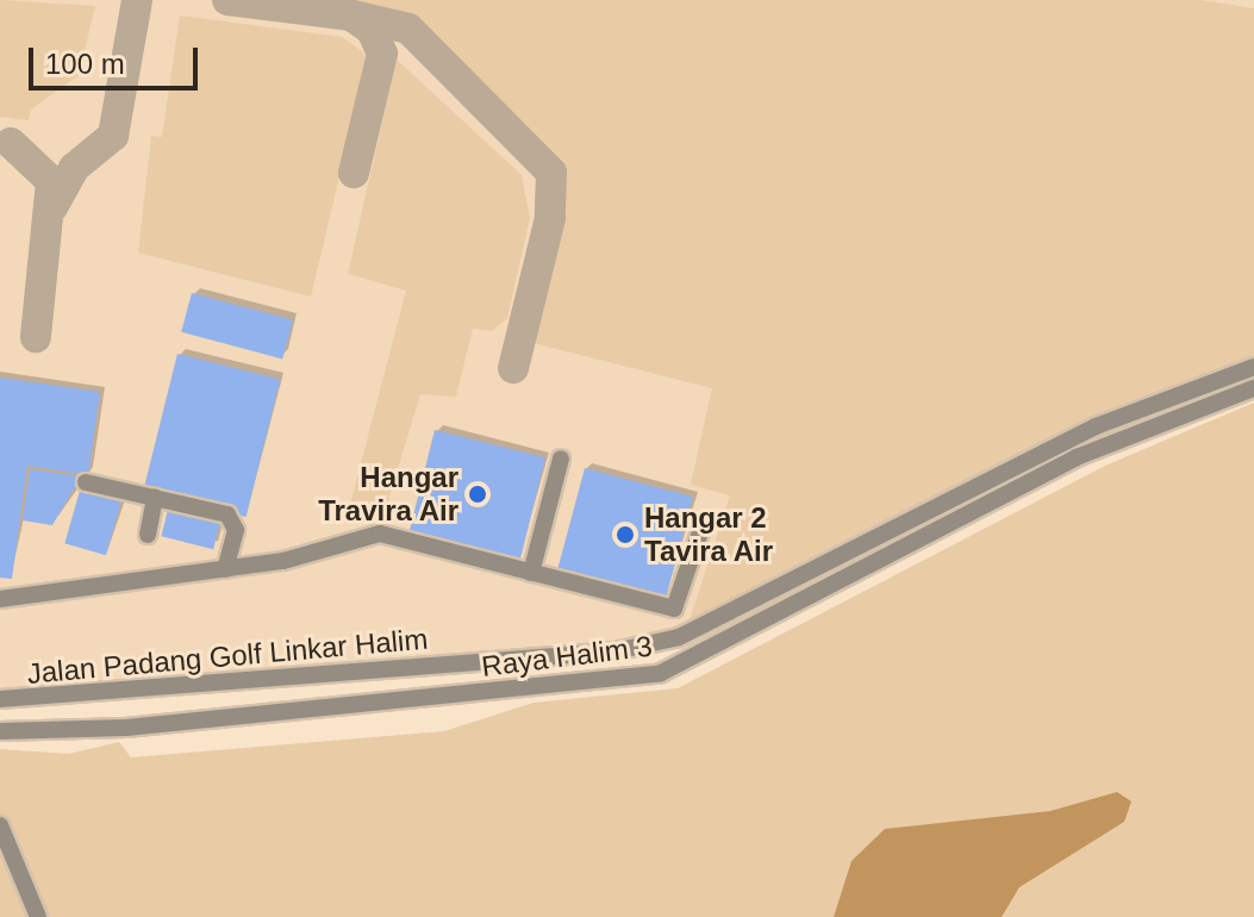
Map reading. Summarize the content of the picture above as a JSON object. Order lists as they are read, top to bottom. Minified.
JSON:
{"streets":{"lane":["Jalan Padang Golf Linkar Halim","Raya Halim 3"]},"places":["Hangar Travira Air","Hangar 2 Tavira Air"],"scale_bar":"100 m"}
